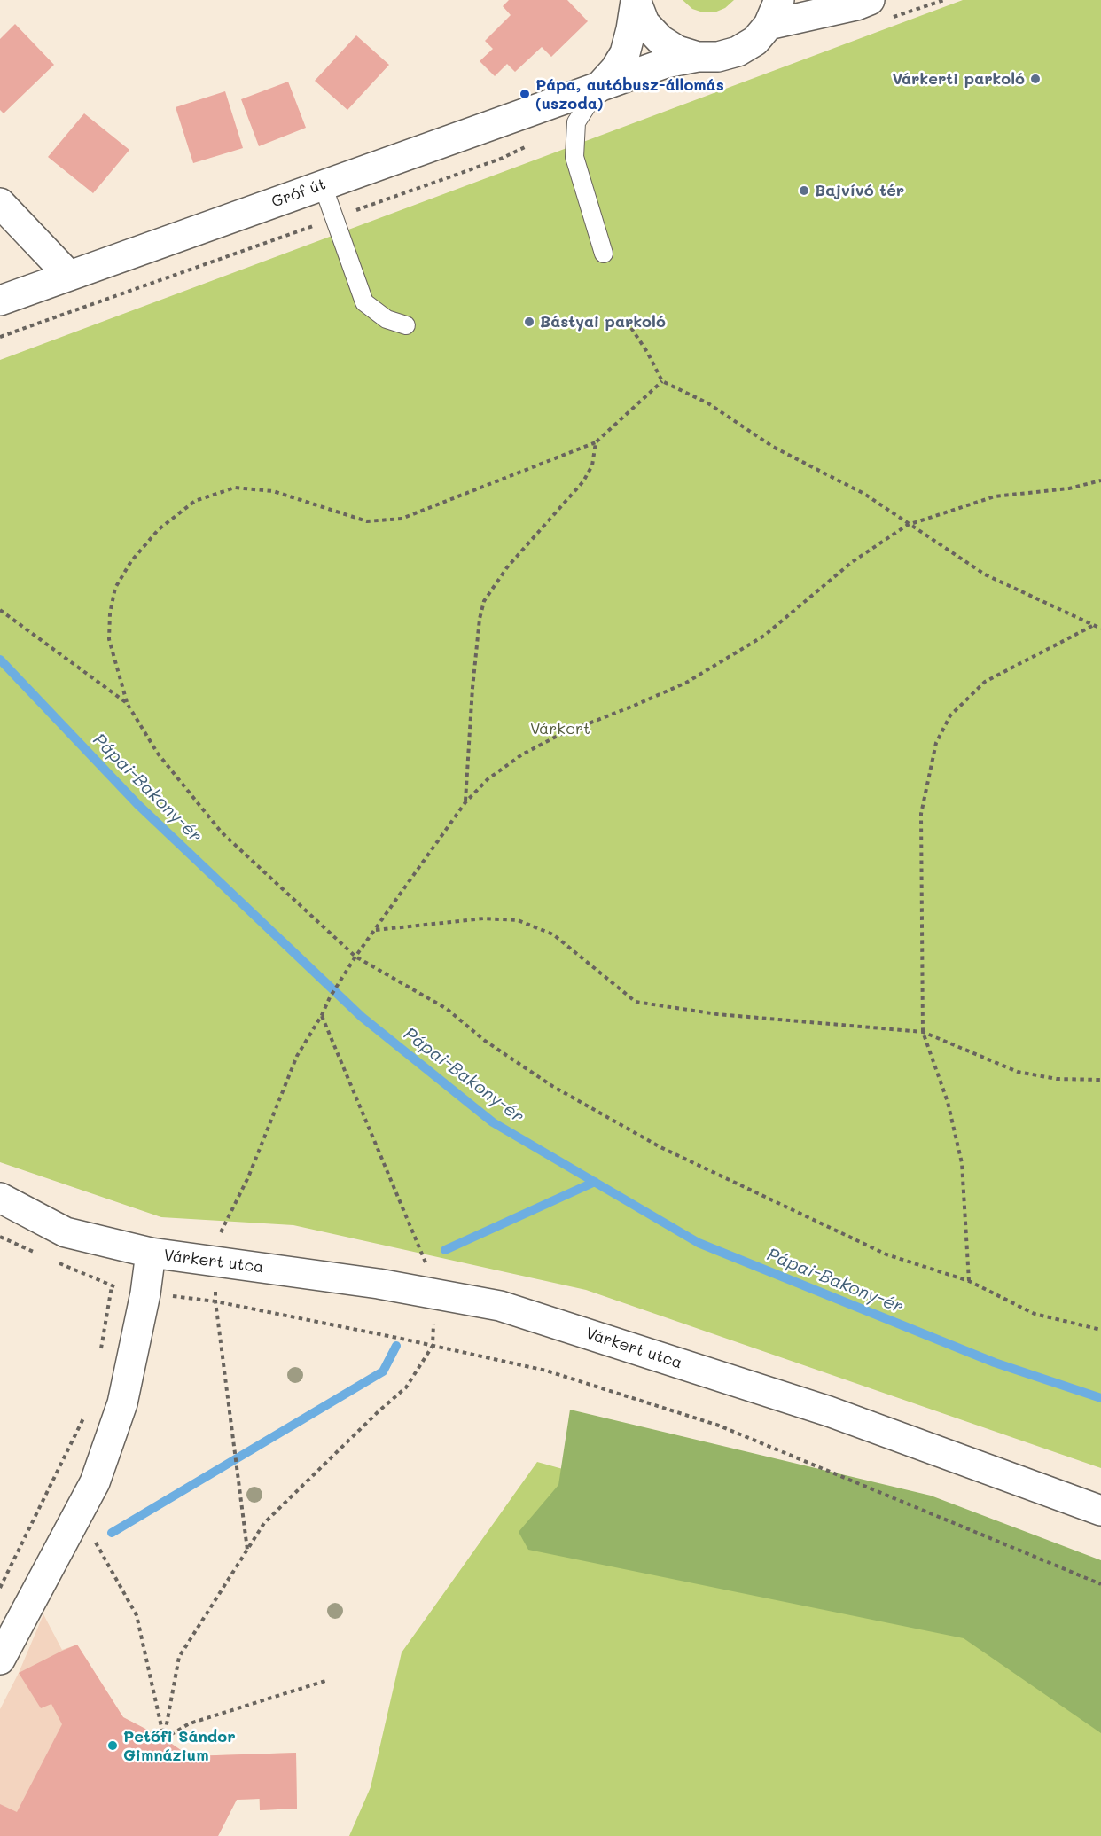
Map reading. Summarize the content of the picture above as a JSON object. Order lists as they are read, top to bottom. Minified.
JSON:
{"streets":{"street":["Gróf út","Várkert utca"]},"water":["Pápai-Bakony-ér"],"parks":["Várkert"],"places":["Várkerti parkoló","Pápa, autóbusz-állomás (uszoda)","Bajvívó tér","Bástyai parkoló","Petőfi Sándor Gimnázium"]}
